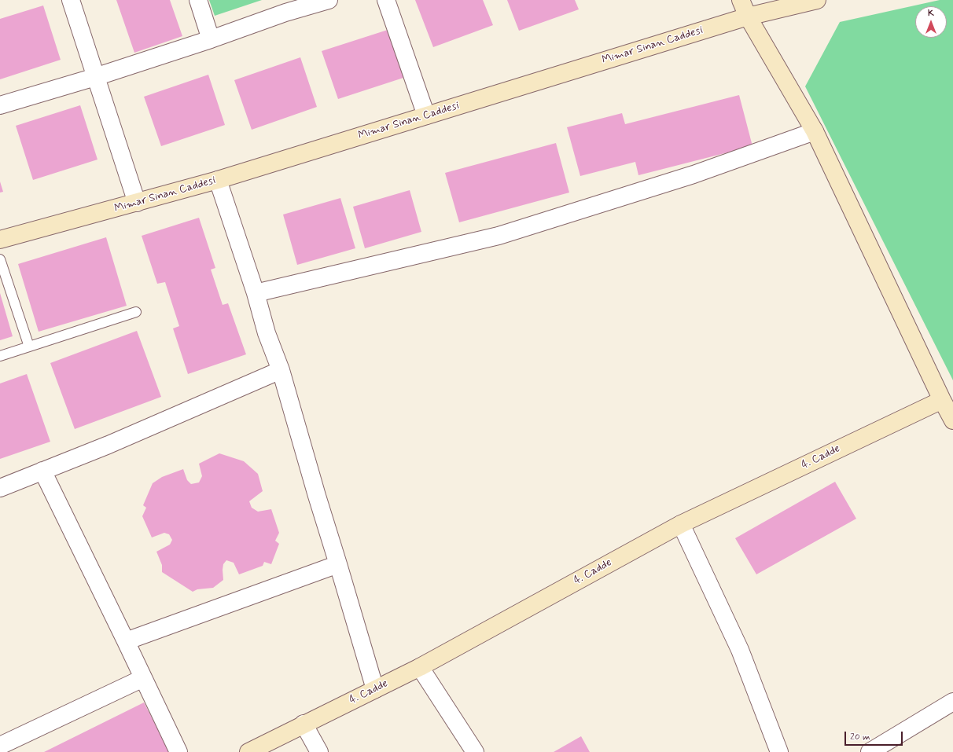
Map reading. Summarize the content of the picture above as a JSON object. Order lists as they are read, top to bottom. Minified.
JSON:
{"streets":{"street":["Mimar Sinan Caddesi","4. Cadde"]},"scale_bar":"20 m","north":"top"}
